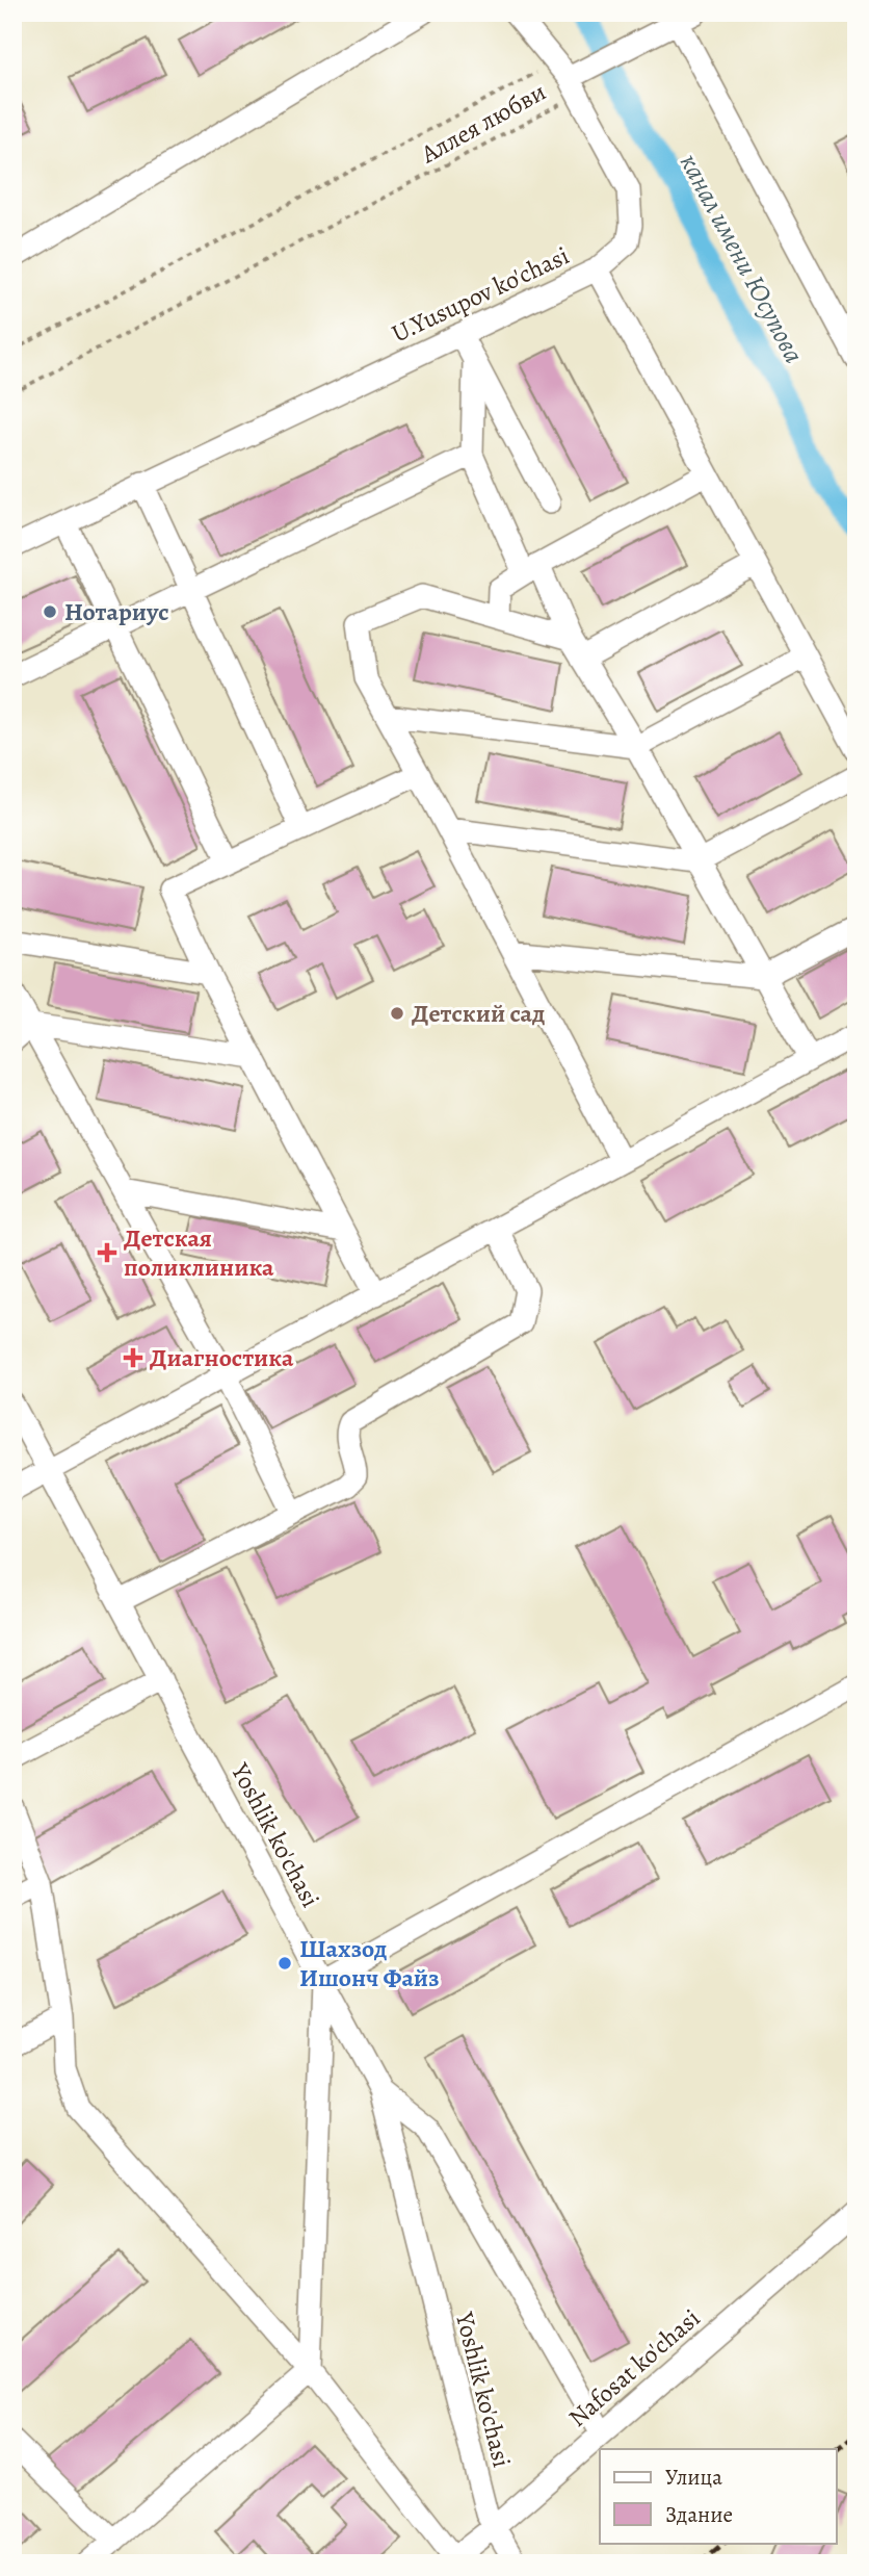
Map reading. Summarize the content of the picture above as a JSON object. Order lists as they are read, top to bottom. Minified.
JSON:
{"streets":{"street":["U.Yusupov ko'chasi","Yoshlik ko'chasi","Nafosat ko'chasi"],"path":["Аллея любви"]},"crossings":[["Yoshlik ko'chasi","Nafosat ko'chasi"]],"water":["канал имени Юсупова"],"places":{"other":["Нотариус","Детский сад","Шахзод Ишонч Файз"],"health":["Детская поликлиника","Диагностика"]},"legend":["Улица","Здание"]}
